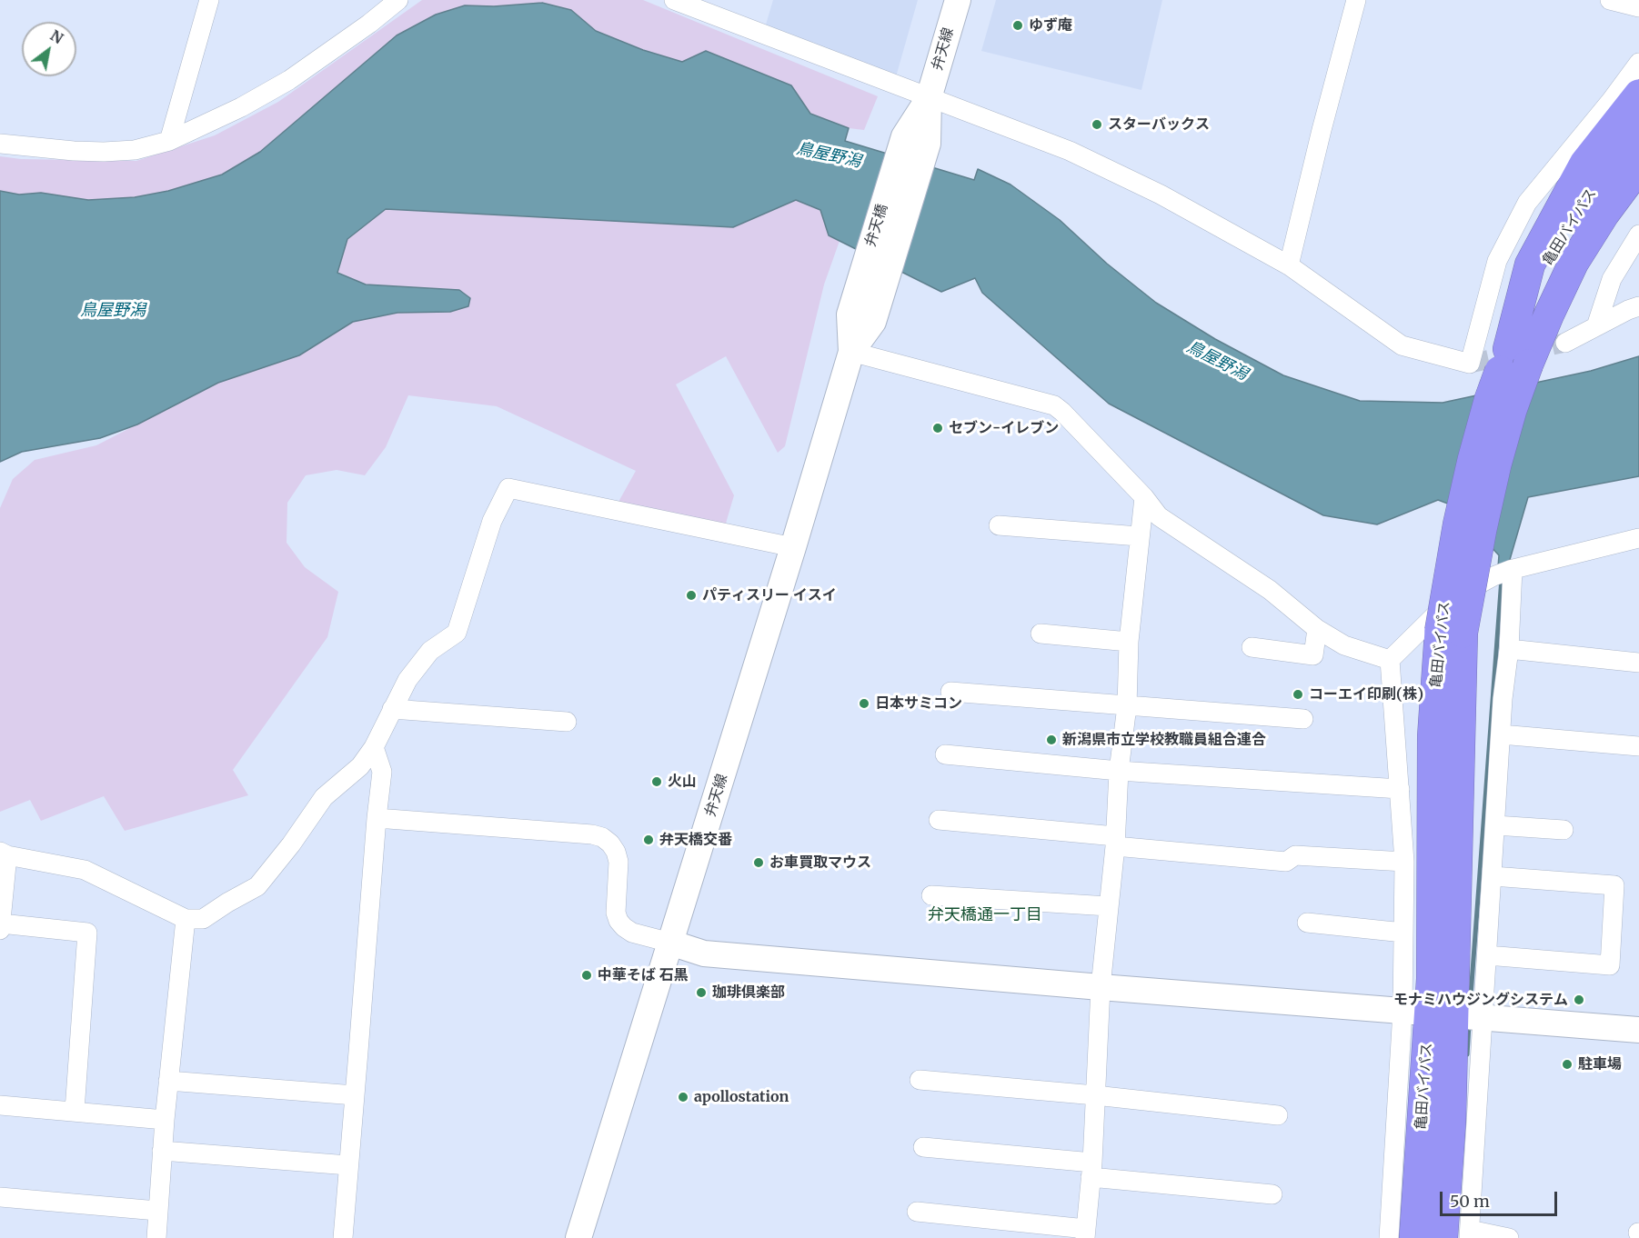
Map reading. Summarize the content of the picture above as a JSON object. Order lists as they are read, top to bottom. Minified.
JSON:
{"streets":{"highway":["亀田バイパス"],"street":["弁天線","弁天橋"]},"crossings":[["弁天線","弁天橋"]],"districts":["弁天橋通一丁目"],"water":["鳥屋野潟"],"places":["ゆず庵","スターバックス","セブン-イレブン","パティスリー イスイ","コーエイ印刷(株)","日本サミコン","新潟県市立学校教職員組合連合","火山","弁天橋交番","お車買取マウス","中華そば 石黒","珈琲倶楽部","モナミハウジングシステム","駐車場","apollostation"],"scale_bar":"50 m","north":"top right"}
